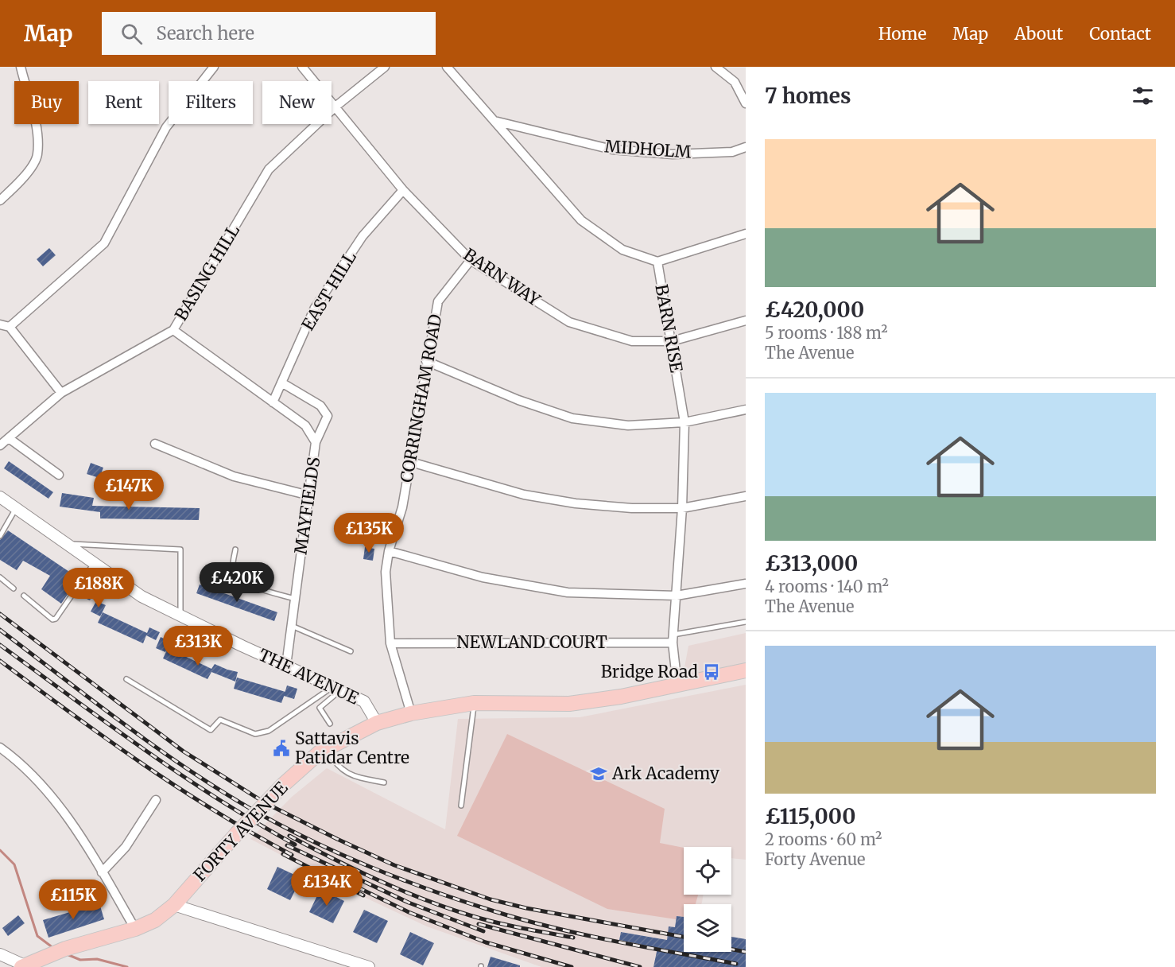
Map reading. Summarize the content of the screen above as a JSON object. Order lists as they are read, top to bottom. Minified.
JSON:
{"streets":{"main road":["FORTY AVENUE"],"street":["MIDHOLM","BASING HILL","BARN WAY","EAST HILL","BARN RISE","CORRINGHAM ROAD","MAYFIELDS","NEWLAND COURT","THE AVENUE"]},"crossings":[["MIDHOLM","BARN RISE"],["BASING HILL","BARN WAY"],["BASING HILL","MAYFIELDS"],["BARN WAY","EAST HILL"],["BARN WAY","BARN RISE"],["BARN WAY","CORRINGHAM ROAD"],["EAST HILL","MAYFIELDS"],["BARN RISE","NEWLAND COURT"],["BARN RISE","FORTY AVENUE"],["CORRINGHAM ROAD","NEWLAND COURT"],["CORRINGHAM ROAD","FORTY AVENUE"],["MAYFIELDS","THE AVENUE"],["THE AVENUE","FORTY AVENUE"]],"places":{"bus stop":["Bridge Road"],"public building":["Sattavis Patidar Centre"],"school or university":["Ark Academy"]},"page":{"header":"Map","search":"Search here","nav":["Home","Map","About","Contact"],"heading":"7 homes","chip":["Buy","Rent","Filters","New"],"list":[{"name":"£420,000","note":"5 rooms · 188 m² · The Avenue"},{"name":"£313,000","note":"4 rooms · 140 m² · The Avenue"},{"name":"£115,000","note":"2 rooms · 60 m² · Forty Avenue"}],"price":["£147K","£135K","£420K","£188K","£313K","£134K","£115K"]}}
